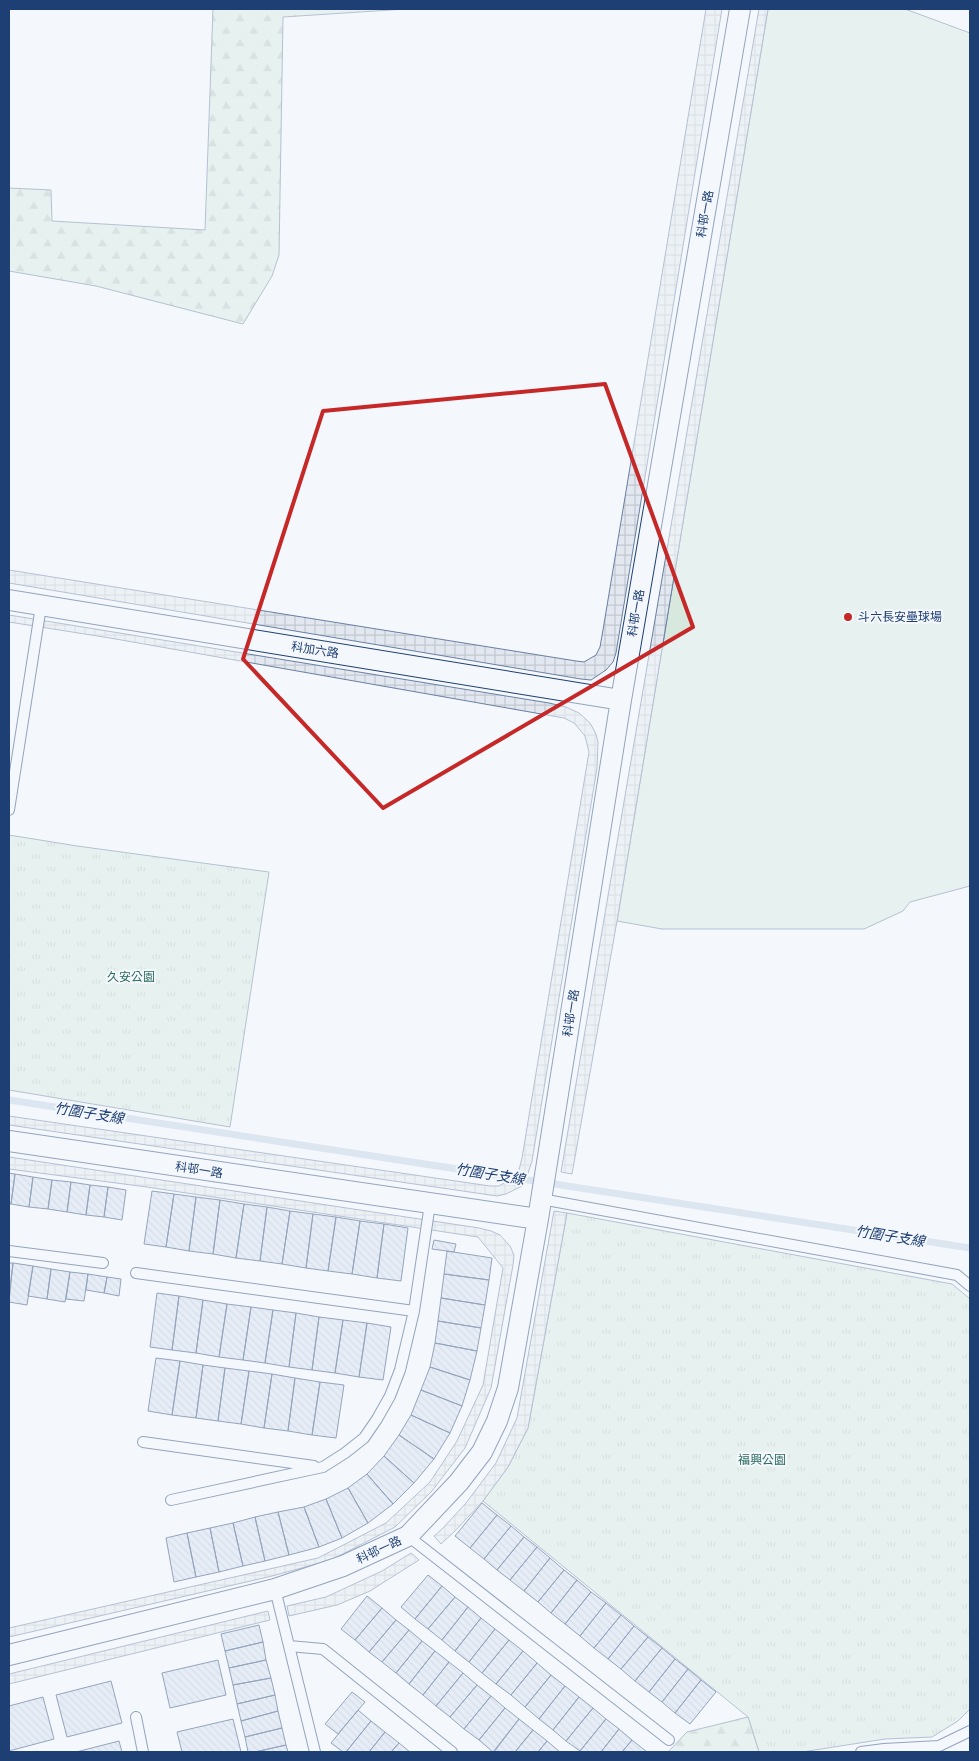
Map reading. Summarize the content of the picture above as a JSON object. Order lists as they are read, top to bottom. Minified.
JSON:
{"streets":{"street":["科邨一路","科加六路"]},"crossings":[["科邨一路","科加六路"]],"water":["竹圍子支線"],"parks":["久安公園","福興公園"],"places":["斗六長安壘球場"]}
